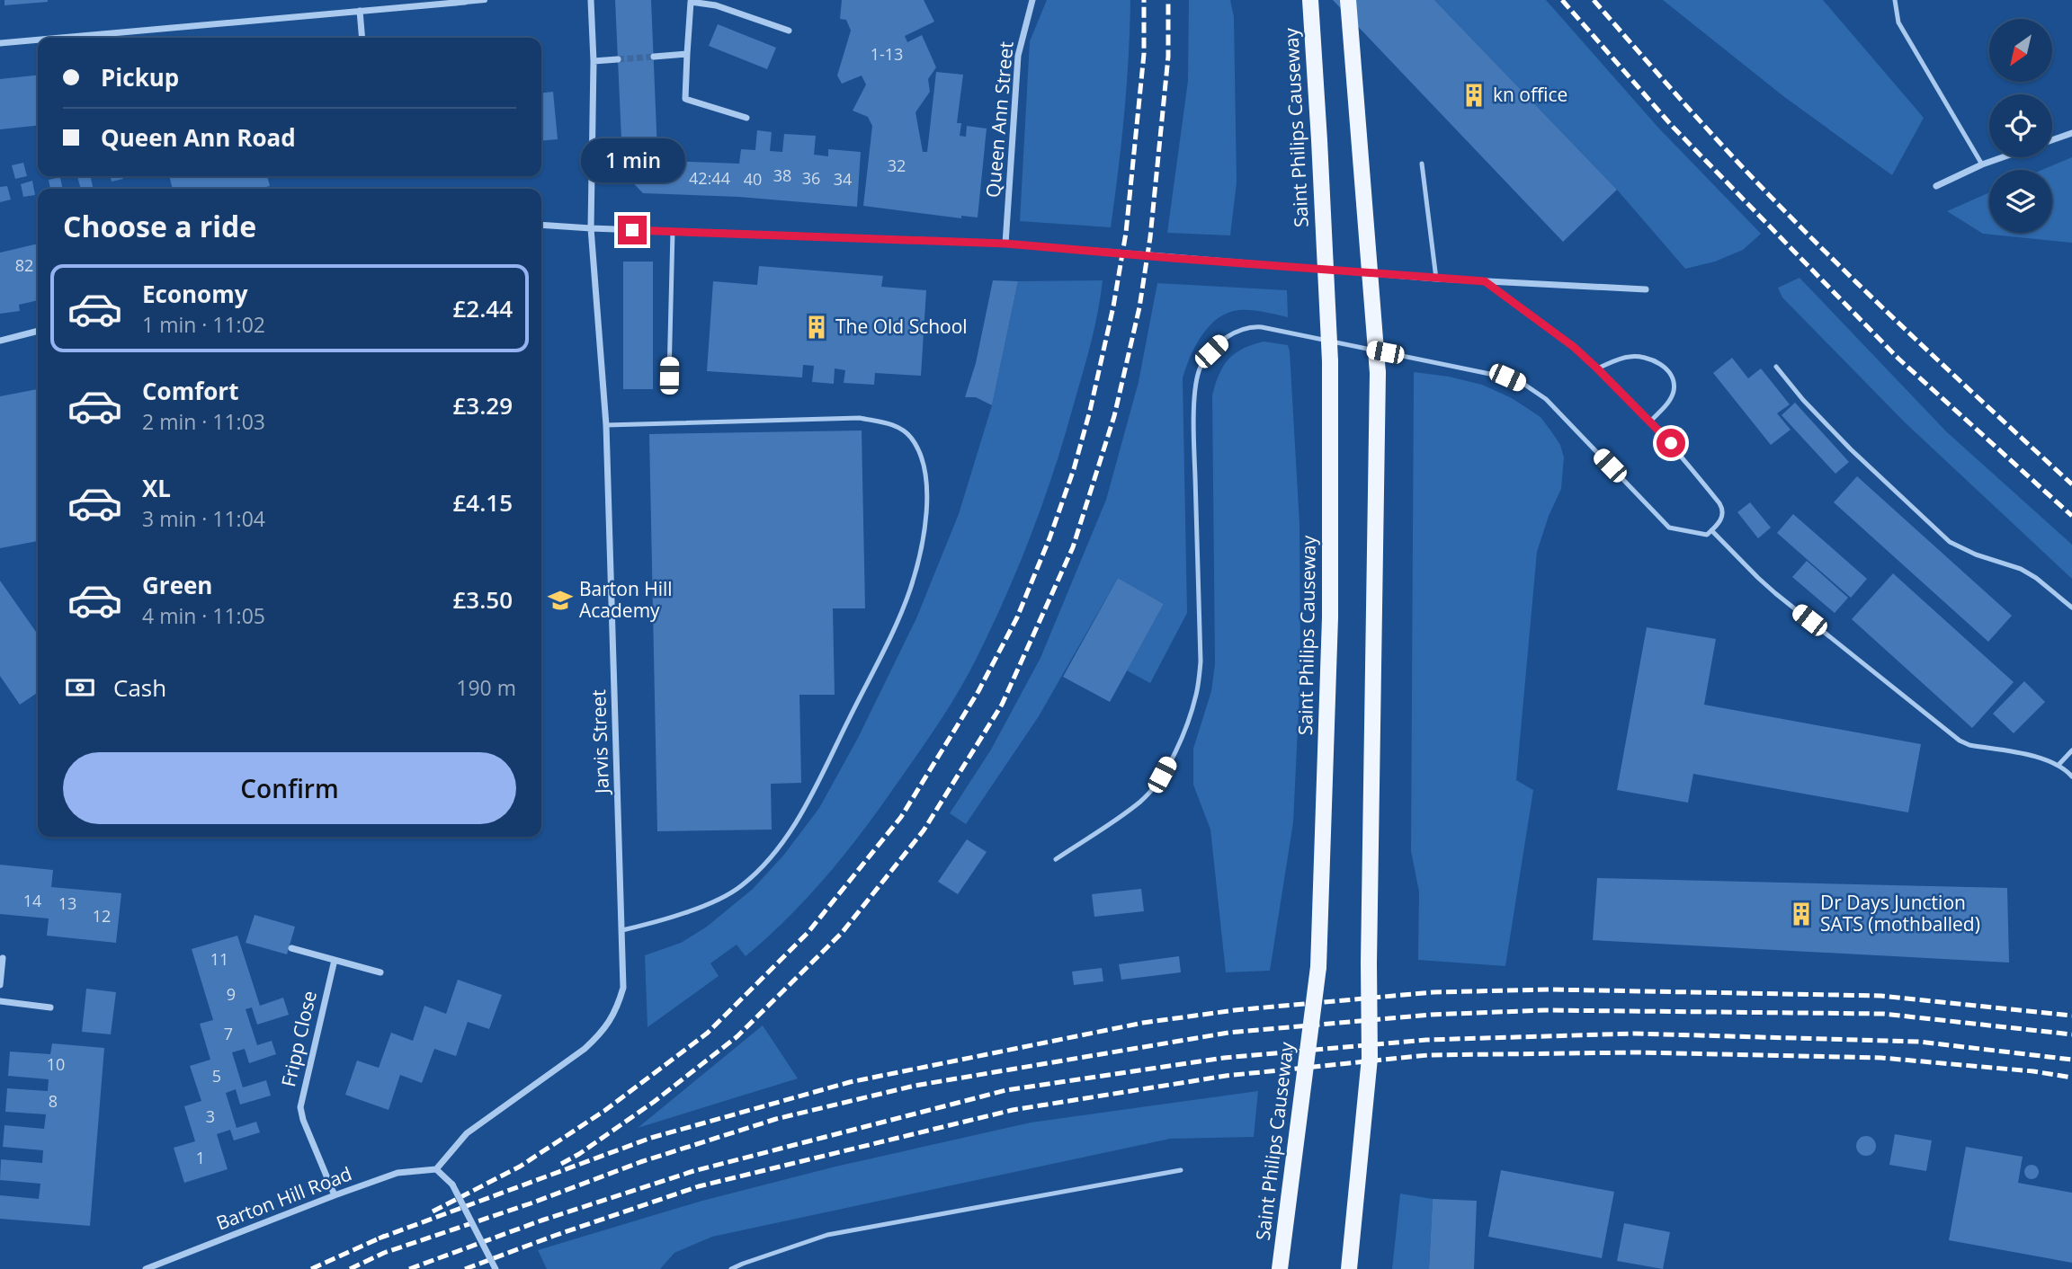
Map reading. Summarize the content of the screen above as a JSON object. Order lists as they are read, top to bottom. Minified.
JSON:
{"streets":{"main road":["Saint Philips Causeway"],"street":["Queen Ann Street","Jarvis Street","Fripp Close","Barton Hill Road"]},"crossings":[["Jarvis Street","Barton Hill Road"],["Fripp Close","Barton Hill Road"]],"places":{"building":["kn office","The Old School","Dr Days Junction SATS (mothballed)"],"school or university":["Barton Hill Academy"]},"house_numbers":["1-13","32","38","42:44","36","40","34","82","14","13","12","11","9","7","10","5","8","3","1"],"north":"bottom left","page":{"banner":["Pickup","Queen Ann Road"],"bubble":"1 min","heading":"Choose a ride","list":[{"name":"Economy","note":"1 min · 11:02","value":"£2.44"},{"name":"Comfort","note":"2 min · 11:03","value":"£3.29"},{"name":"XL","note":"3 min · 11:04","value":"£4.15"},{"name":"Green","note":"4 min · 11:05","value":"£3.50"}],"pay":["Cash","190 m"],"buttons":"Confirm"}}
